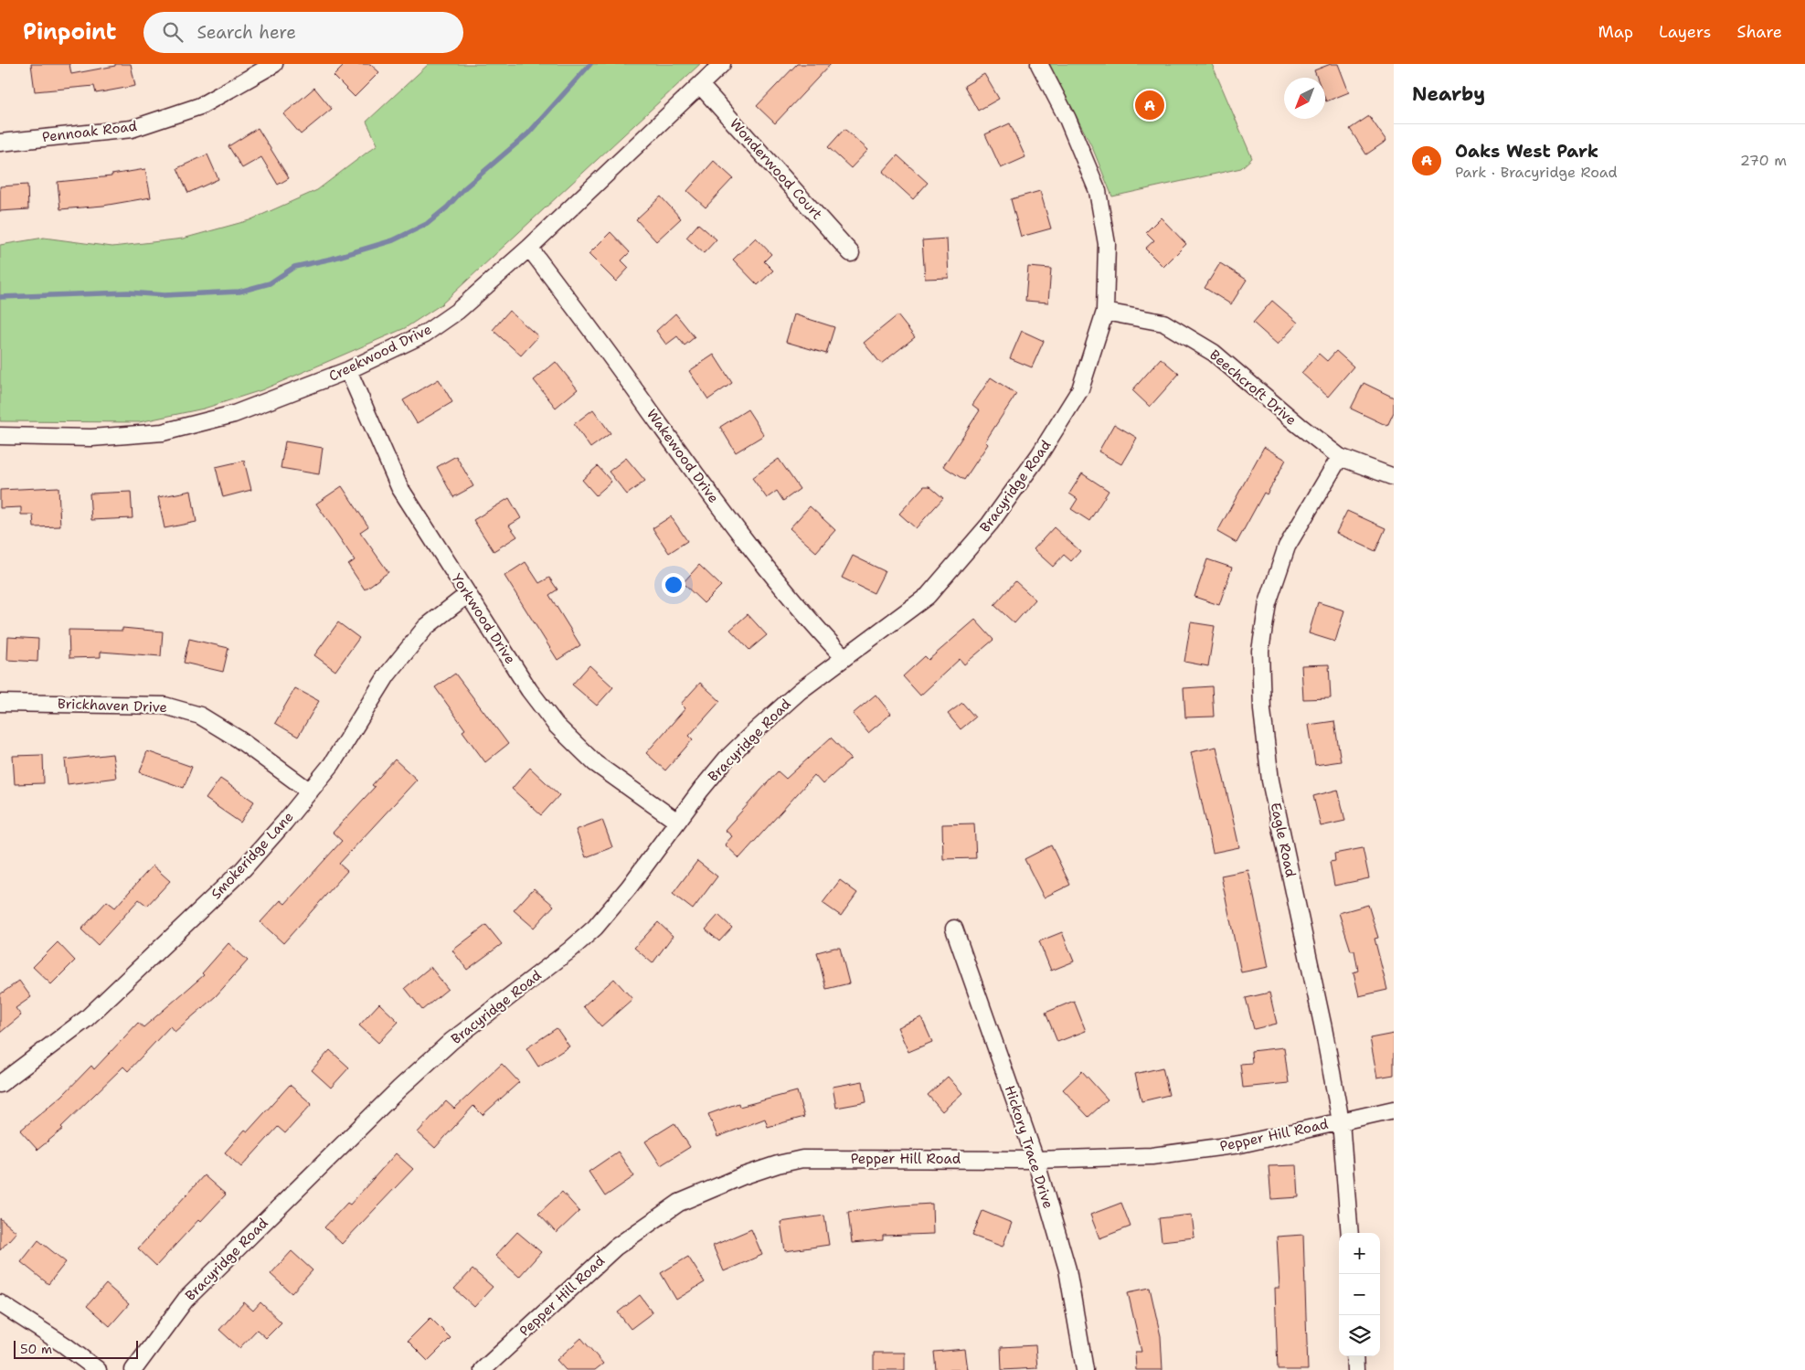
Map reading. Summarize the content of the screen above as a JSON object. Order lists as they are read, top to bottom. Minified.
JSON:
{"streets":{"street":["Pennoak Road","Wonderwood Court","Creekwood Drive","Beechcroft Drive","Wakewood Drive","Bracyridge Road","Yorkwood Drive","Brickhaven Drive","Eagle Road","Smokeridge Lane","Pepper Hill Road","Hickory Trace Drive"]},"crossings":[["Wonderwood Court","Creekwood Drive"],["Creekwood Drive","Wakewood Drive"],["Creekwood Drive","Yorkwood Drive"],["Beechcroft Drive","Bracyridge Road"],["Beechcroft Drive","Eagle Road"],["Wakewood Drive","Bracyridge Road"],["Bracyridge Road","Yorkwood Drive"],["Yorkwood Drive","Smokeridge Lane"],["Brickhaven Drive","Smokeridge Lane"],["Eagle Road","Pepper Hill Road"],["Pepper Hill Road","Hickory Trace Drive"]],"scale_bar":"50 m","north":"bottom left","page":{"header":"Pinpoint","search":"Search here","nav":["Map","Layers","Share"],"heading":"Nearby","pins":"A","list":[{"mark":"A","name":"Oaks West Park","note":"Park · Bracyridge Road","value":"270 m"}],"map_buttons":["+","−"],"scale":"50 m"}}
